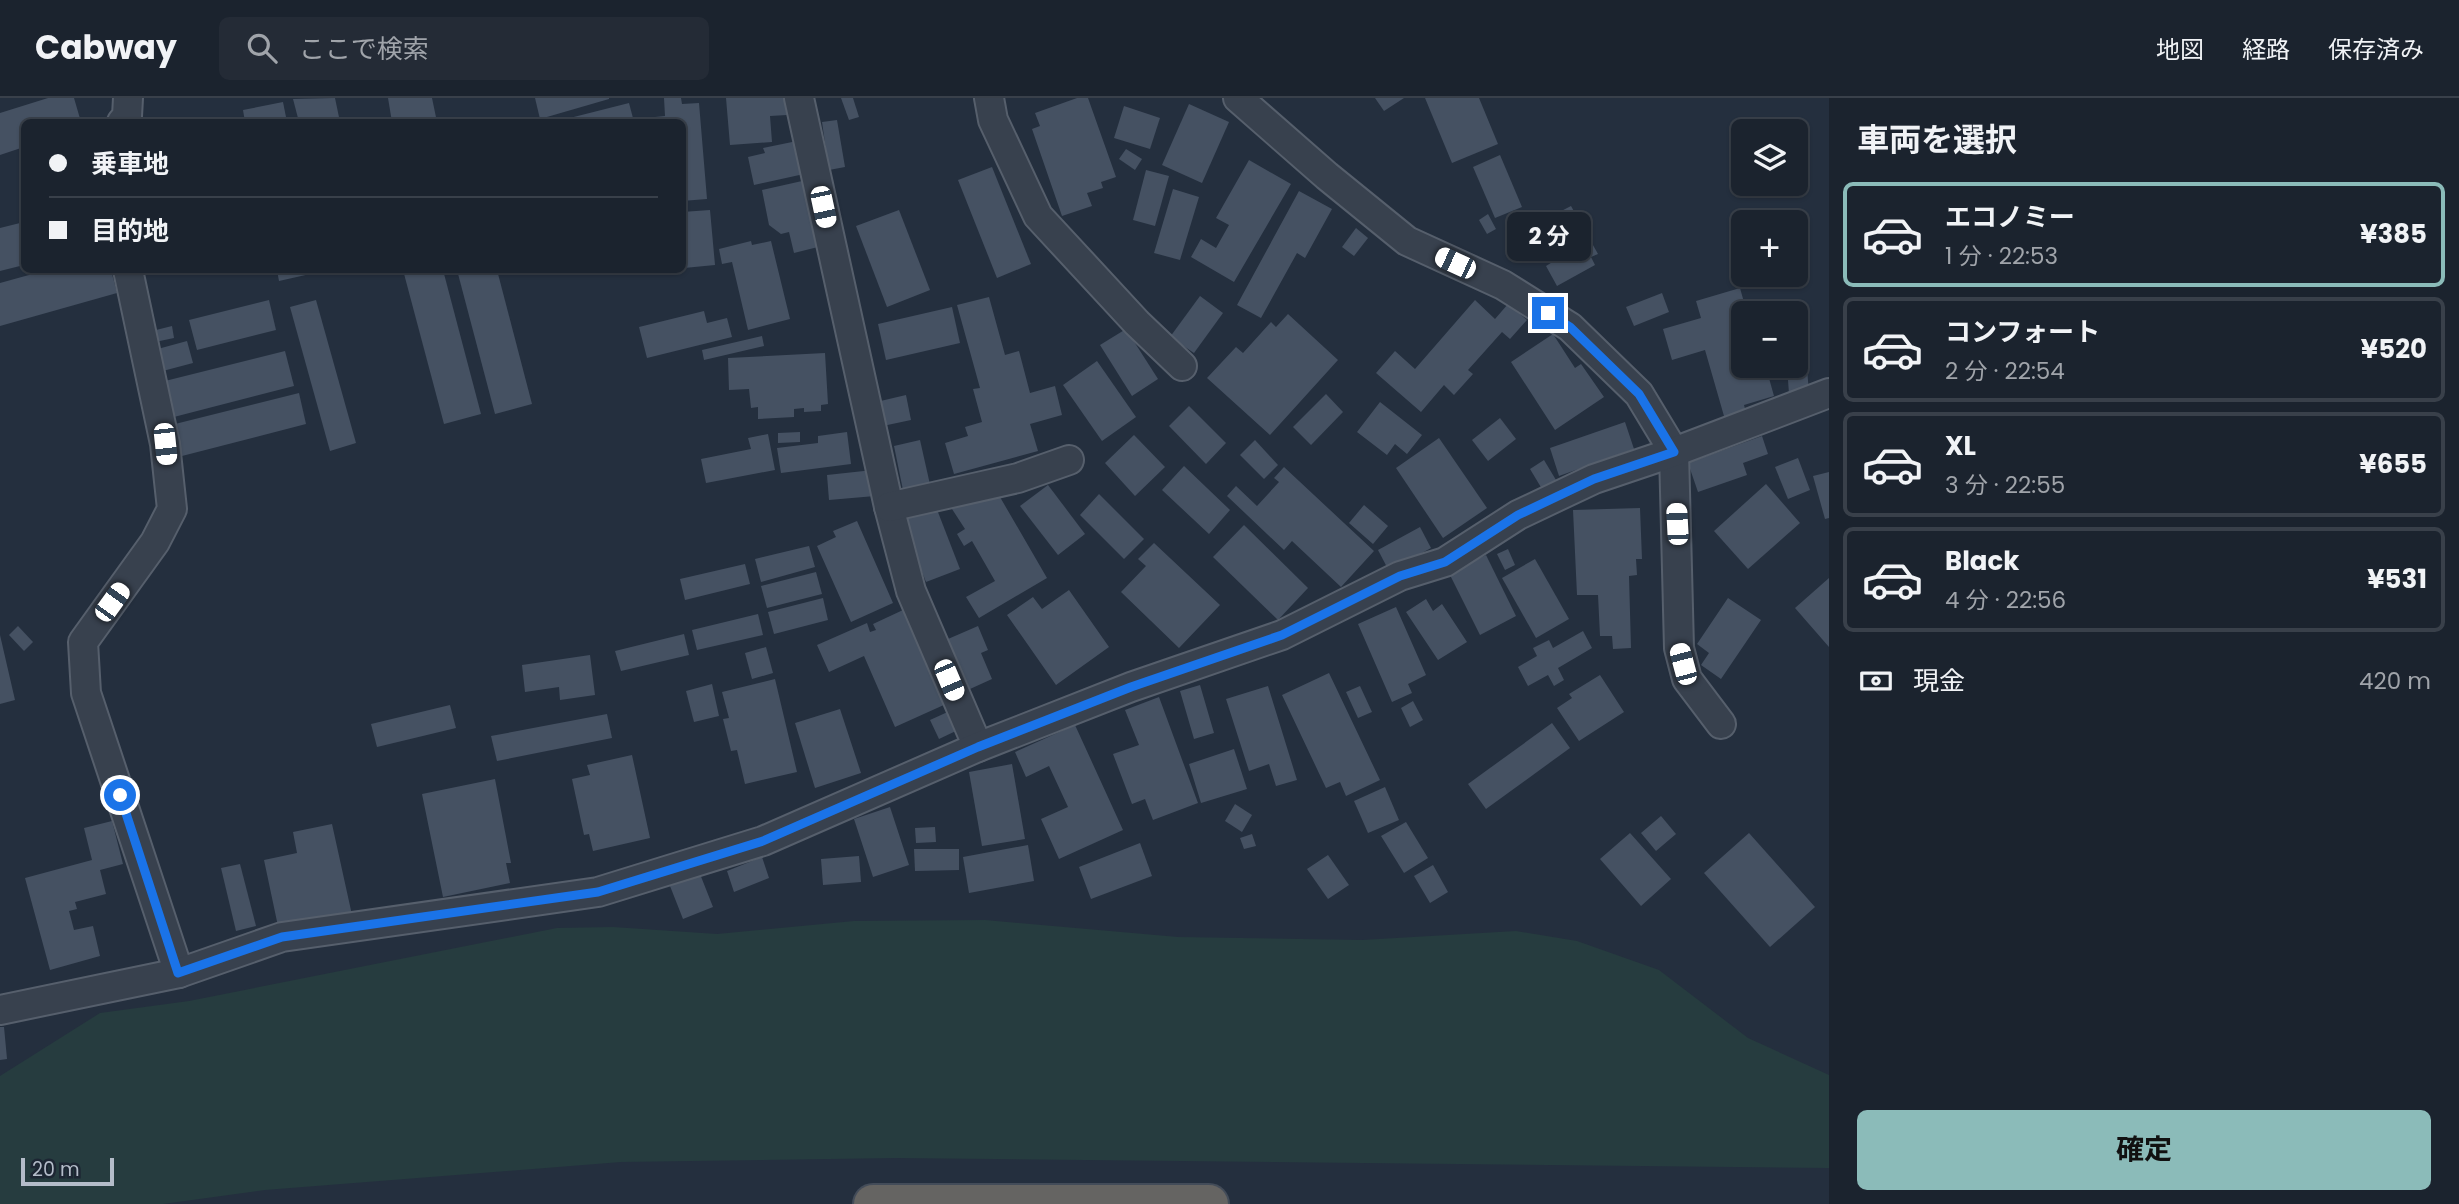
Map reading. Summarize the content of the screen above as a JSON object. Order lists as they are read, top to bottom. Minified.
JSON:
{"scale_bar":"20 m","page":{"header":"Cabway","search":"ここで検索","nav":["地図","経路","保存済み"],"heading":"車両を選択","map_buttons":["+","−"],"banner":["乗車地","目的地"],"list":[{"name":"エコノミー","note":"1 分 · 22:53","value":"¥385"},{"name":"コンフォート","note":"2 分 · 22:54","value":"¥520"},{"name":"XL","note":"3 分 · 22:55","value":"¥655"},{"name":"Black","note":"4 分 · 22:56","value":"¥531"}],"bubble":"2 分","pay":["現金","420 m"],"buttons":"確定","scale":"20 m"}}
